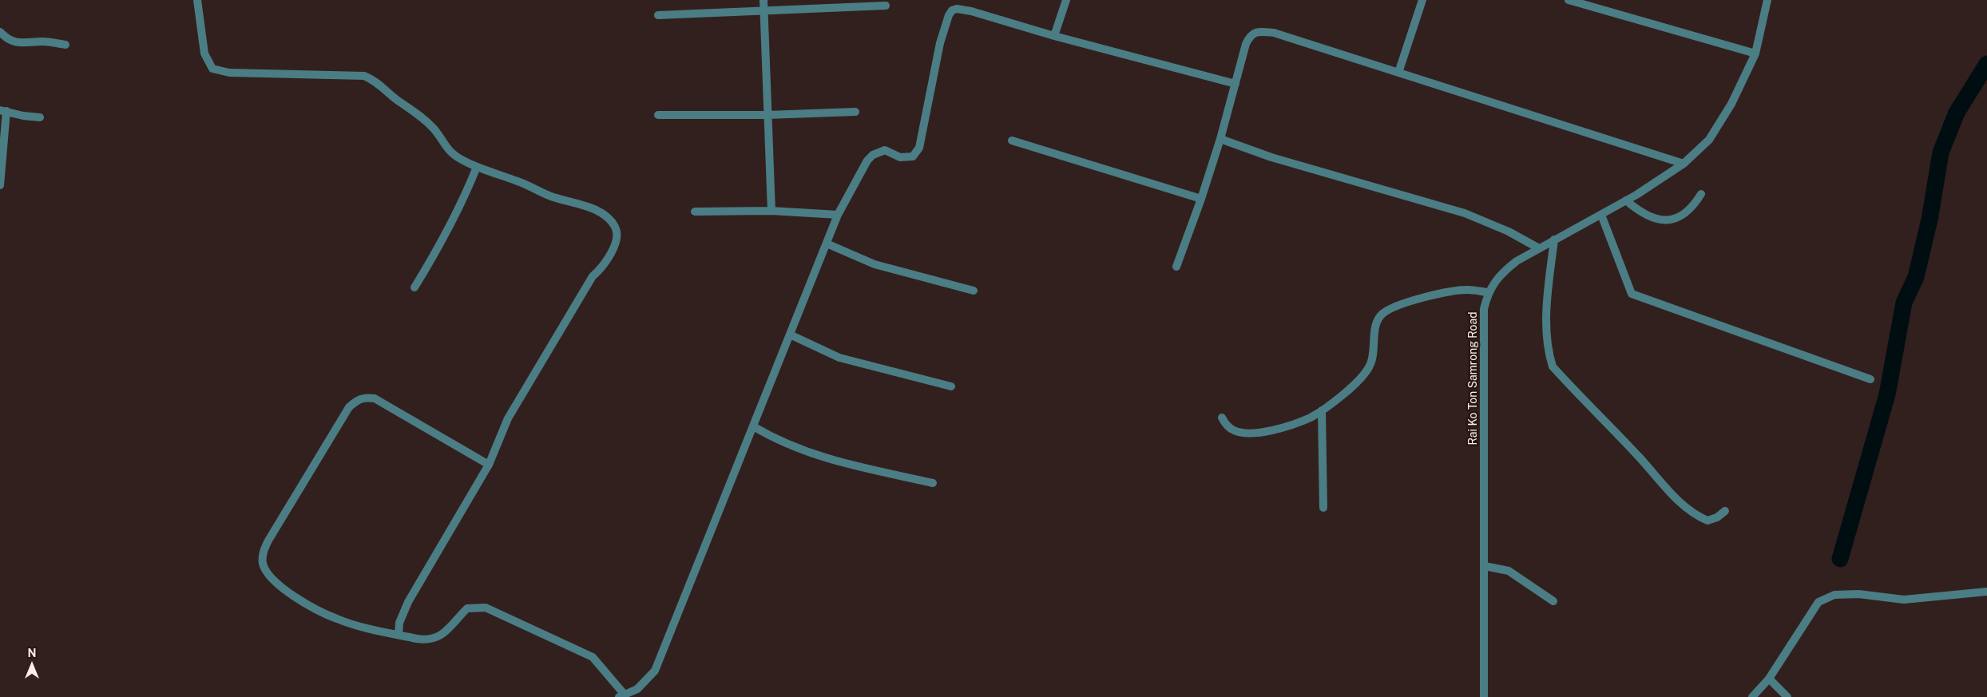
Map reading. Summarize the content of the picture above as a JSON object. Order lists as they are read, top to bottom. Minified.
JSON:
{"streets":{"street":["Rai Ko Ton Samrong Road"]},"north":"top"}
